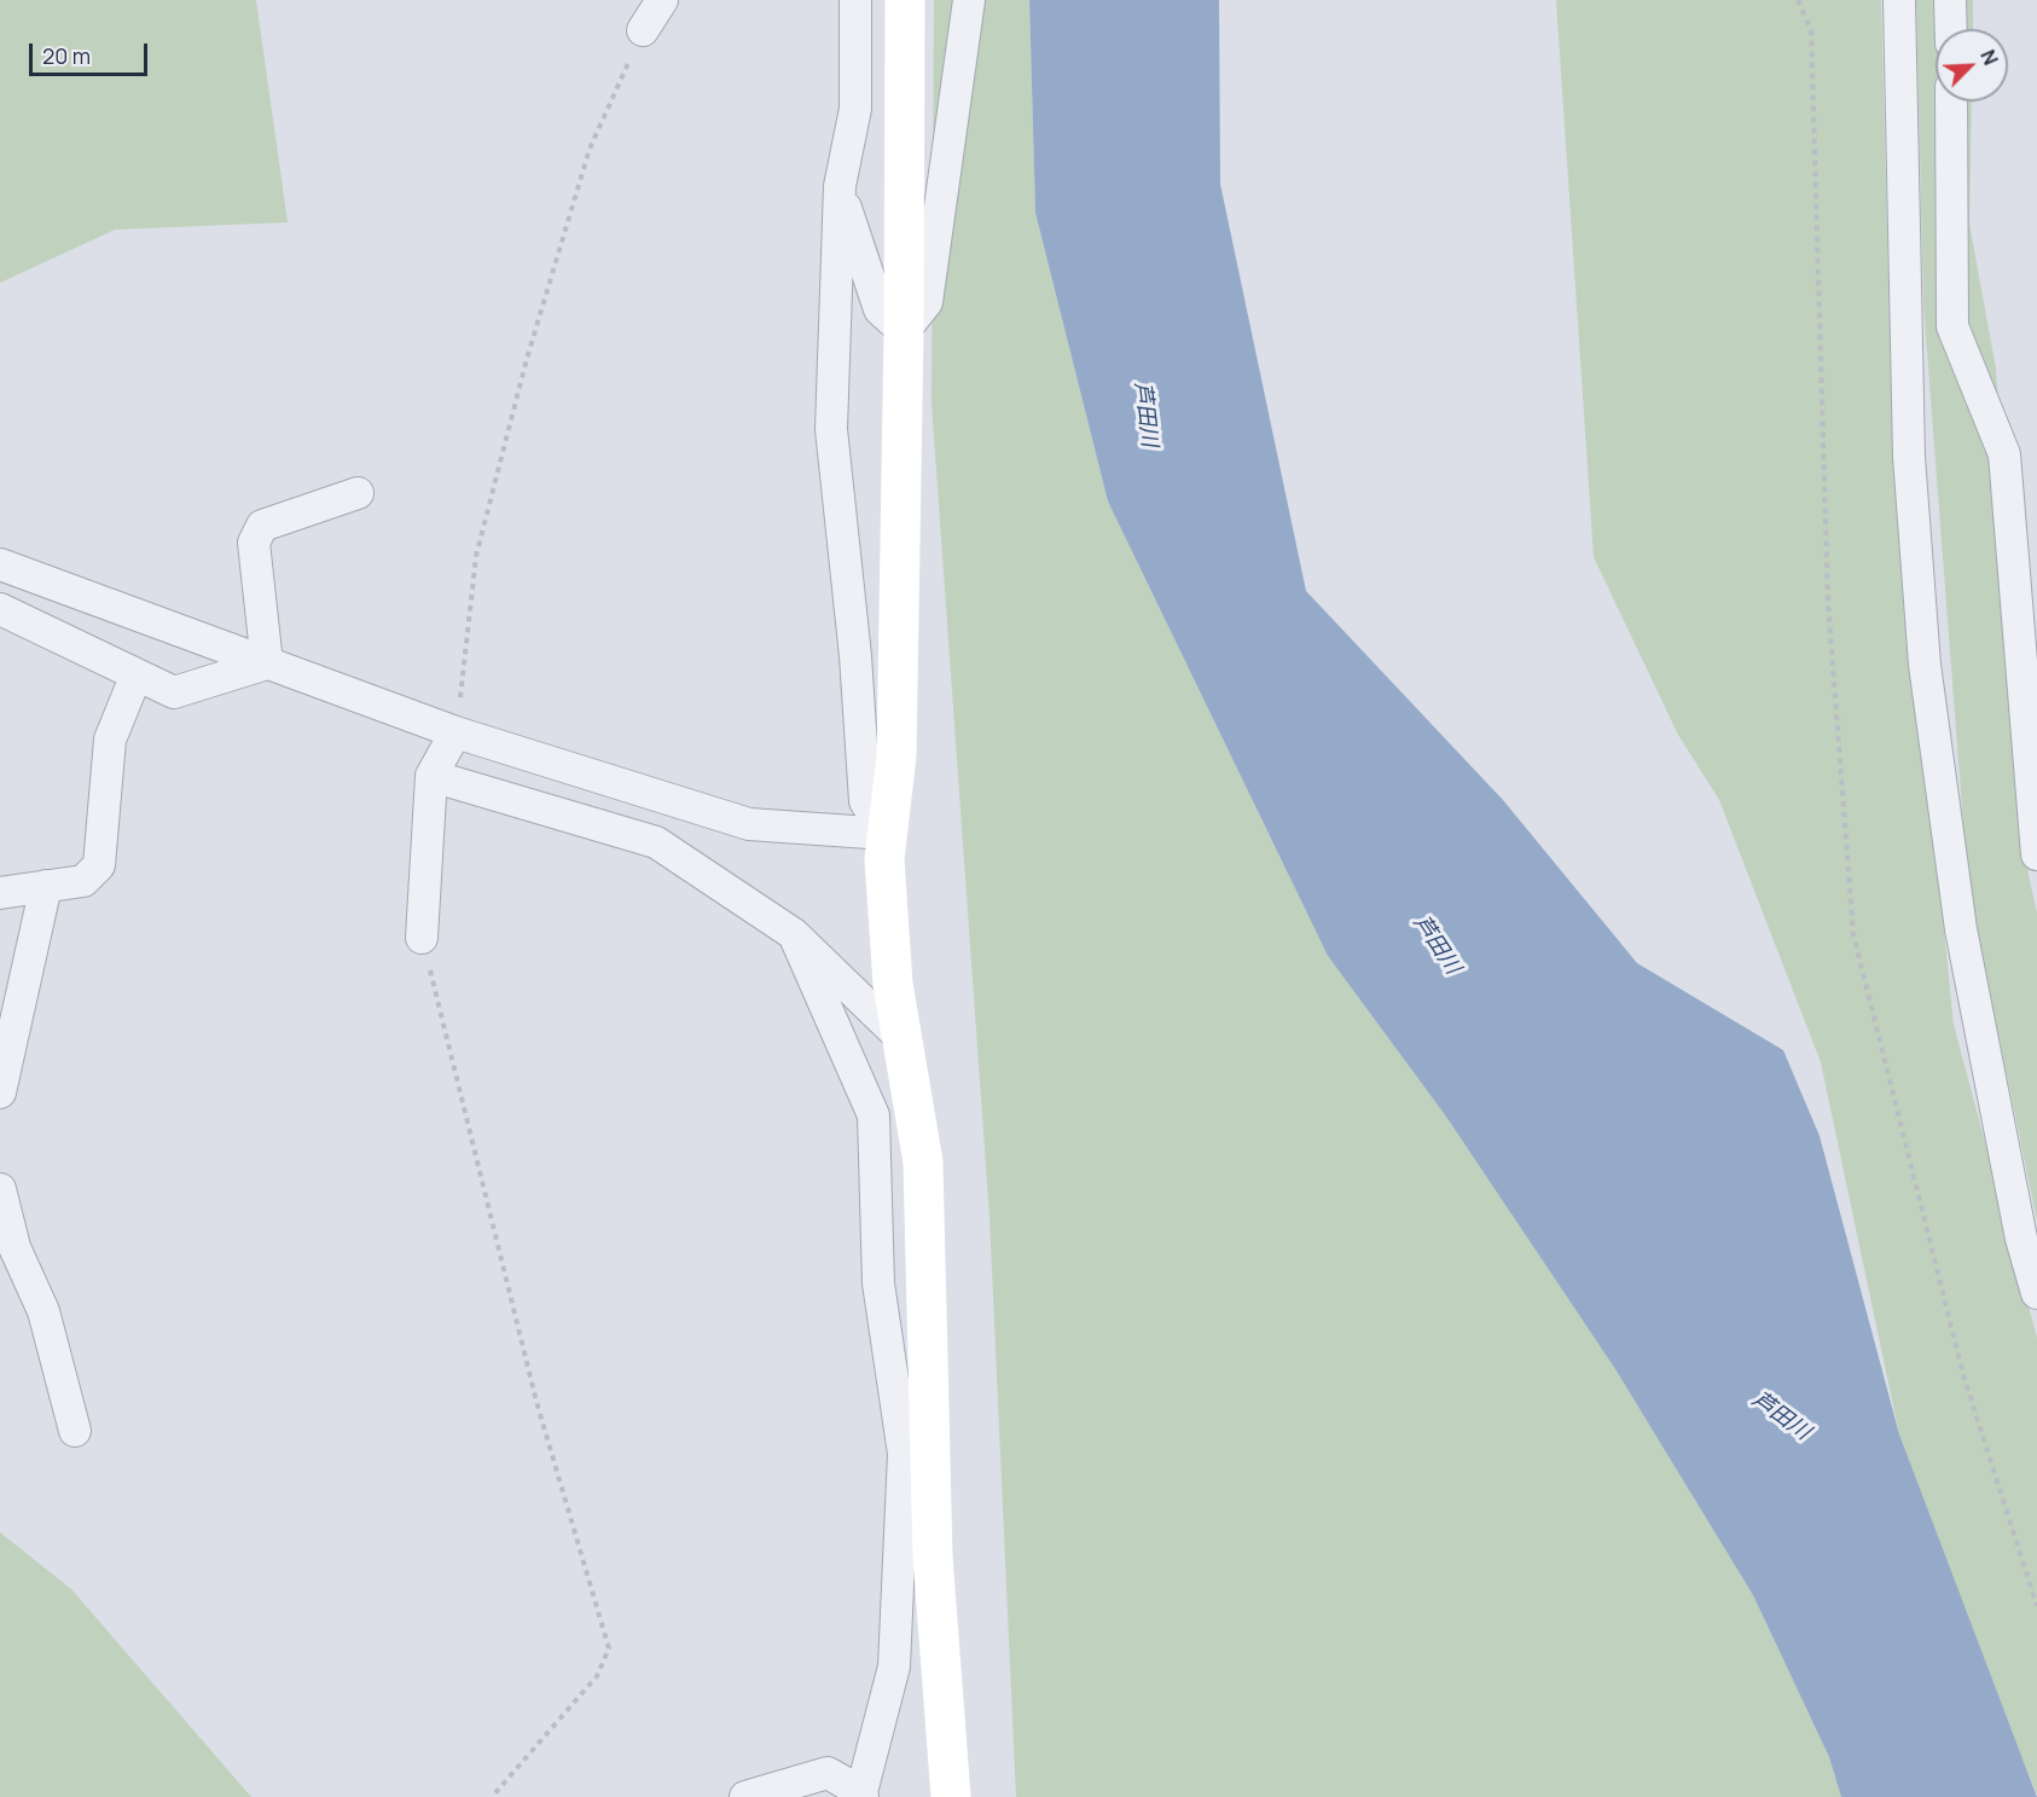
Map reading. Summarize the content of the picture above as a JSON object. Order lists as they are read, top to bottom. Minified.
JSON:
{"water":["芦田川"],"scale_bar":"20 m","north":"top right"}
